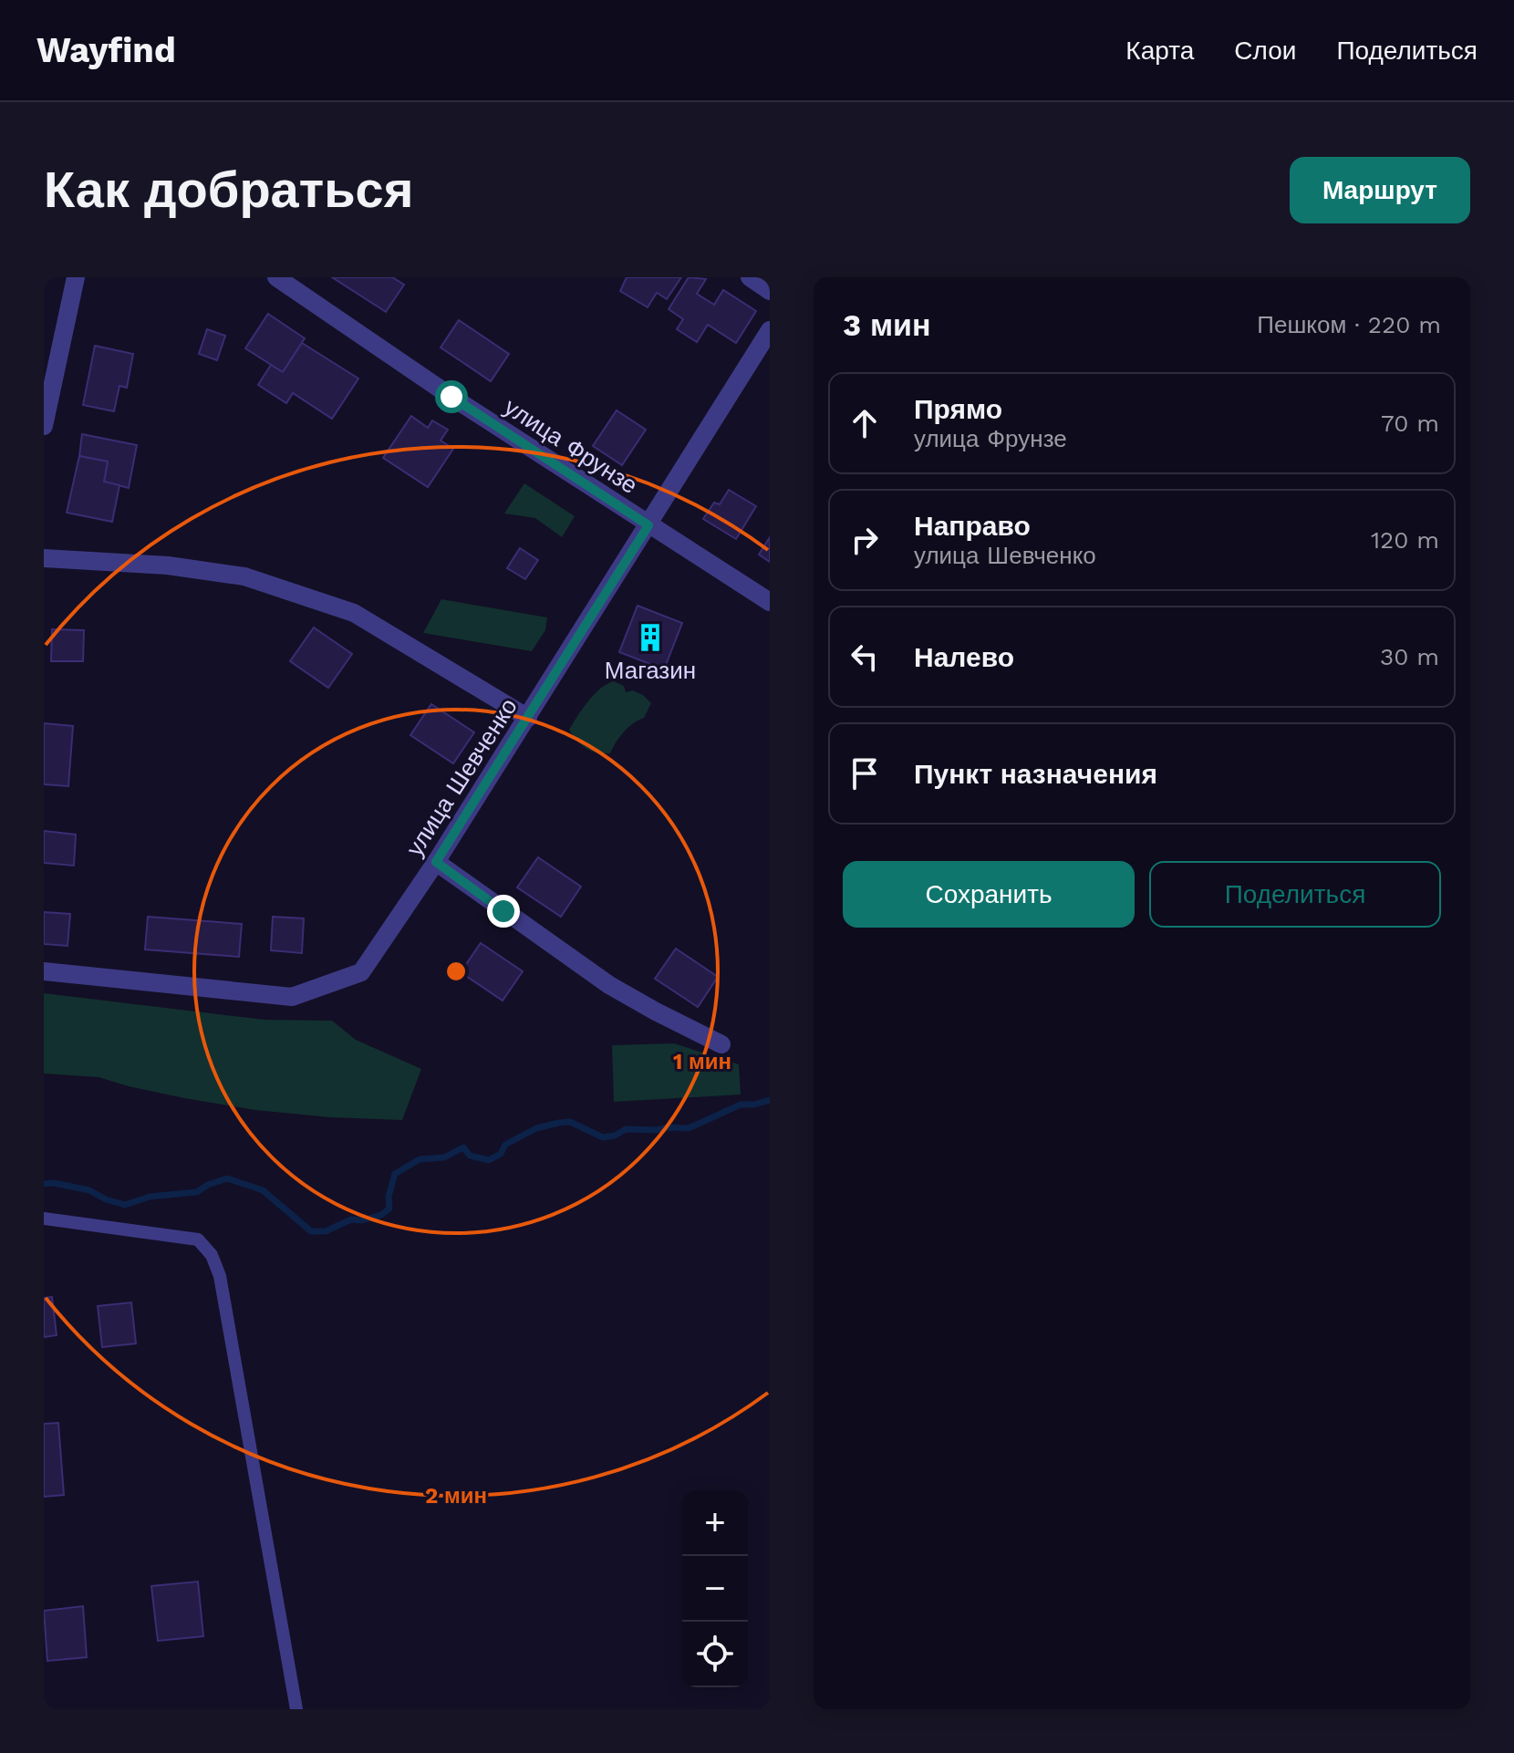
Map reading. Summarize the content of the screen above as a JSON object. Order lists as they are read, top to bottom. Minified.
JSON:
{"streets":{"street":["улица Фрунзе","улица Шевченко"]},"crossings":[["улица Фрунзе","улица Шевченко"]],"places":{"building":["Магазин"]},"page":{"header":"Wayfind","nav":["Карта","Слои","Поделиться"],"buttons":["Маршрут",["Сохранить","Поделиться"]],"title":"Как добраться","heading":["3 мин","Пешком · 220 m"],"list":[["Прямо","улица Фрунзе","70 m"],["Направо","улица Шевченко","120 m"],["Налево","30 m"],"Пункт назначения"],"map_buttons":["+","−"]},"rings":["1 мин","2 мин"]}
